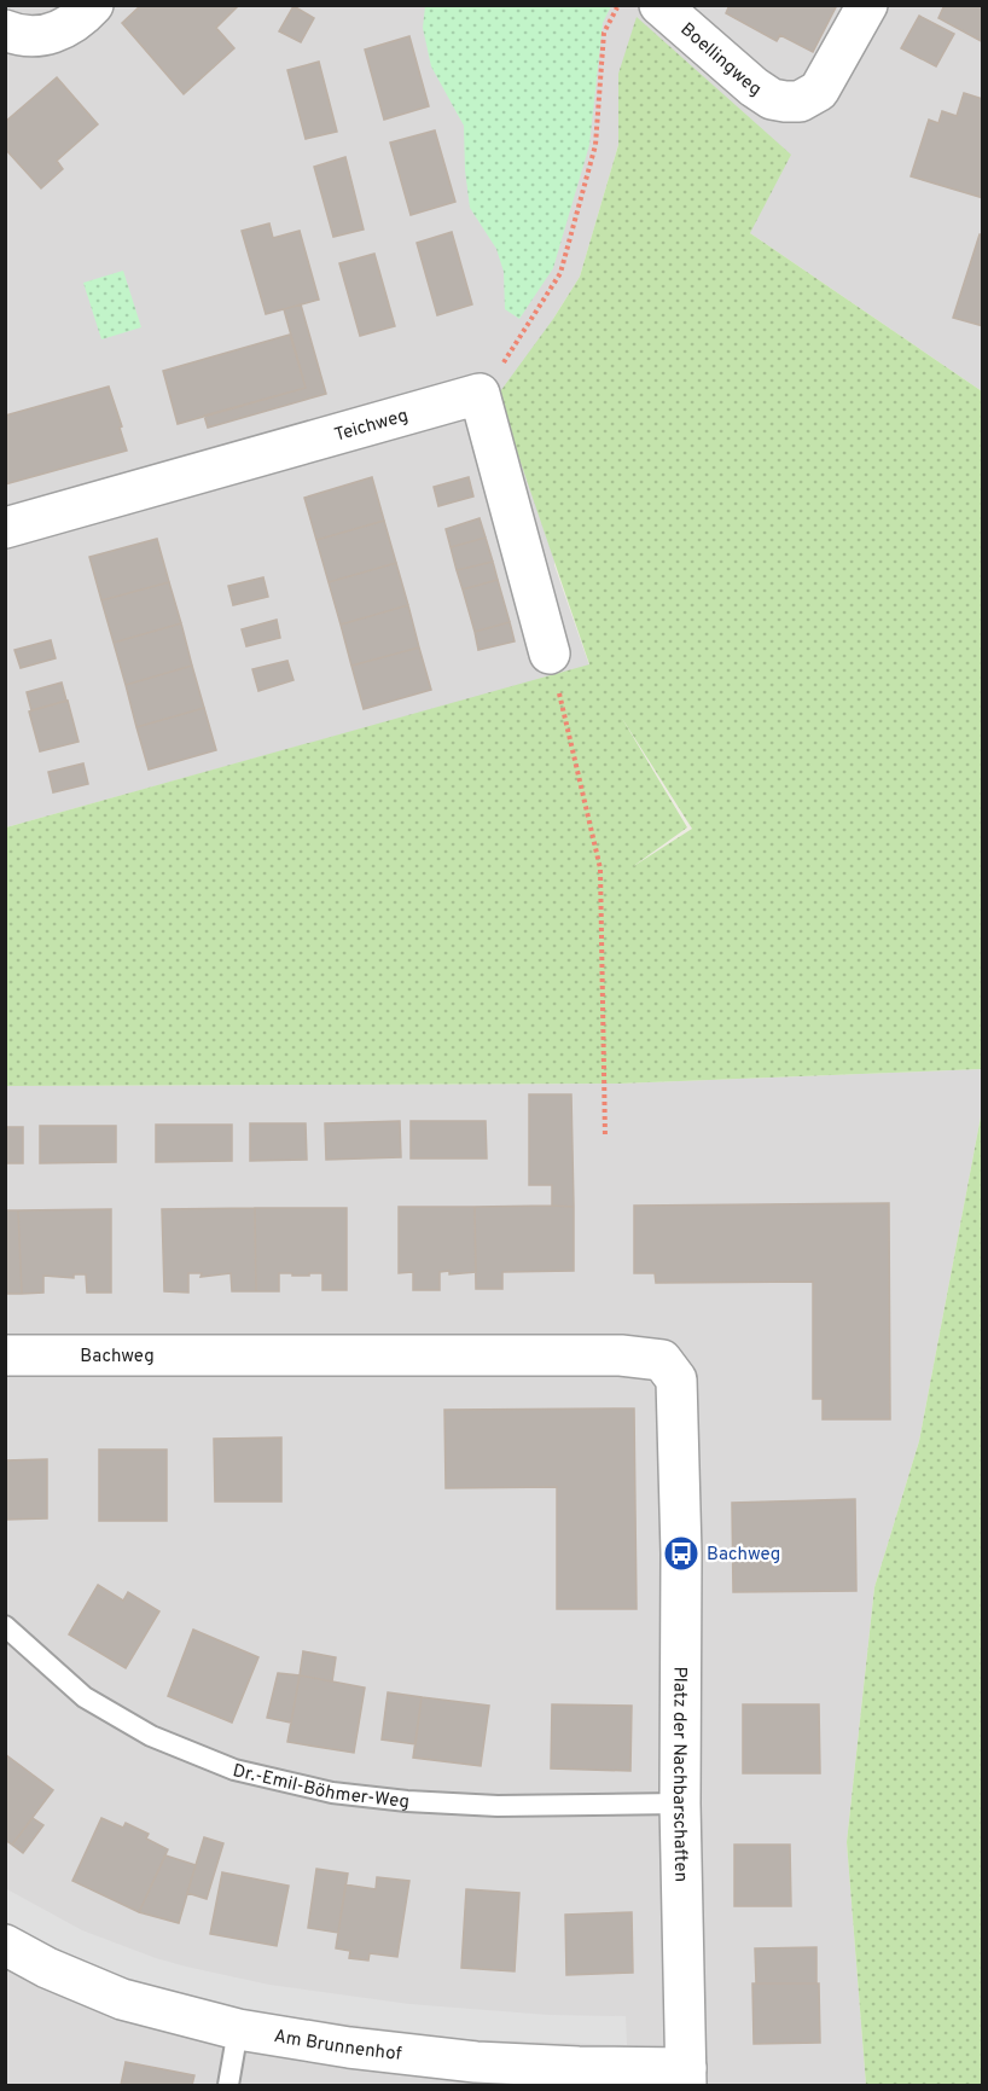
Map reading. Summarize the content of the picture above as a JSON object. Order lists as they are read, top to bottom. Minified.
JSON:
{"streets":{"street":["Boellingweg","Teichweg","Bachweg","Platz der Nachbarschaften","Am Brunnenhof"],"lane":["Dr.-Emil-Böhmer-Weg"]},"crossings":[["Bachweg","Platz der Nachbarschaften"],["Platz der Nachbarschaften","Dr.-Emil-Böhmer-Weg"],["Platz der Nachbarschaften","Am Brunnenhof"]],"places":{"bus stop":["Bachweg"]}}
